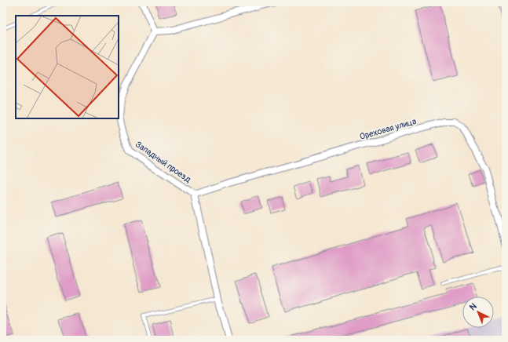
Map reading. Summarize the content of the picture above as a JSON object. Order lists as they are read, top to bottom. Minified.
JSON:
{"streets":{"street":["Ореховая улица","Западный проезд"]},"crossings":[["Ореховая улица","Западный проезд"]],"north":"top left"}
